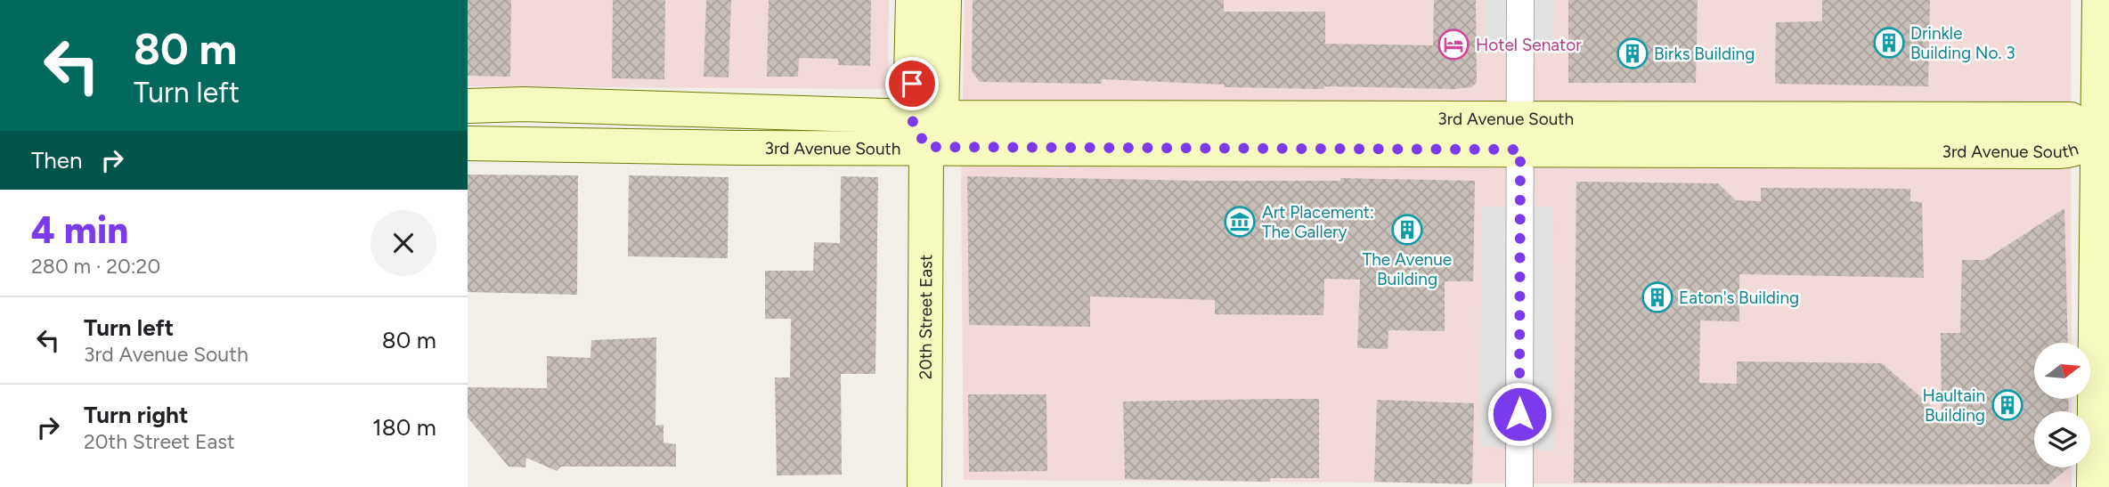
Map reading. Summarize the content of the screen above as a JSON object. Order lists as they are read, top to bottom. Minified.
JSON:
{"streets":{"main road":["3rd Avenue South","20th Street East"]},"crossings":[["3rd Avenue South","20th Street East"]],"places":{"building":["Drinkle Building No. 3","Birks Building","The Avenue Building","Eaton's Building","Haultain Building"],"hotel":["Hotel Senator"],"museum":["Art Placement: The Gallery"]},"north":"right","page":{"turn":["80 m","Turn left"],"then":"Then","heading":["4 min","280 m · 20:20"],"list":[{"name":"Turn left","note":"3rd Avenue South","value":"80 m"},{"name":"Turn right","note":"20th Street East","value":"180 m"}]}}
